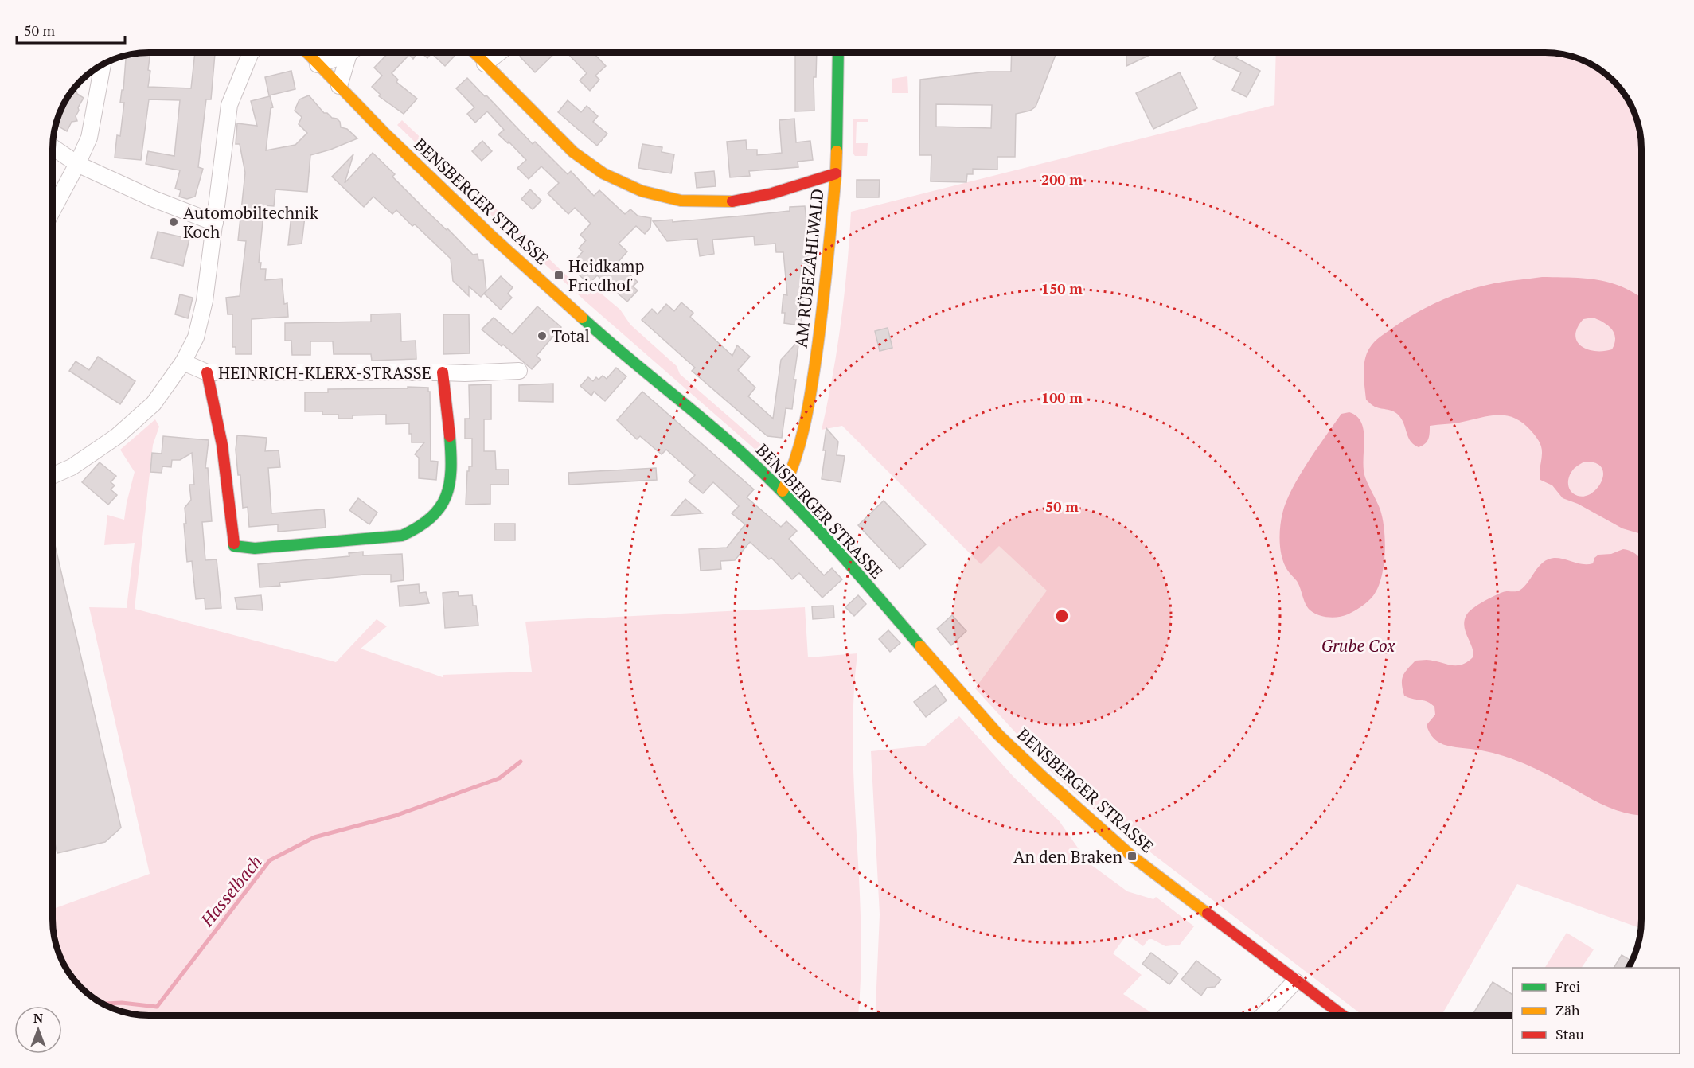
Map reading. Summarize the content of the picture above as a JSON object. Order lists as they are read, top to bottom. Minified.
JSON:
{"streets":{"main road":["BENSBERGER STRASSE","AM RÜBEZAHLWALD","HEINRICH-KLERX-STRASSE"]},"crossings":[["BENSBERGER STRASSE","AM RÜBEZAHLWALD"]],"water":["Hasselbach"],"parks":["Grube Cox"],"places":{"other":["Automobiltechnik Koch","Total"],"transit":["Heidkamp Friedhof","An den Braken"]},"legend":["Frei","Zäh","Stau"],"scale_bar":"50 m","north":"top","rings":["200 m","150 m","100 m","50 m"]}
